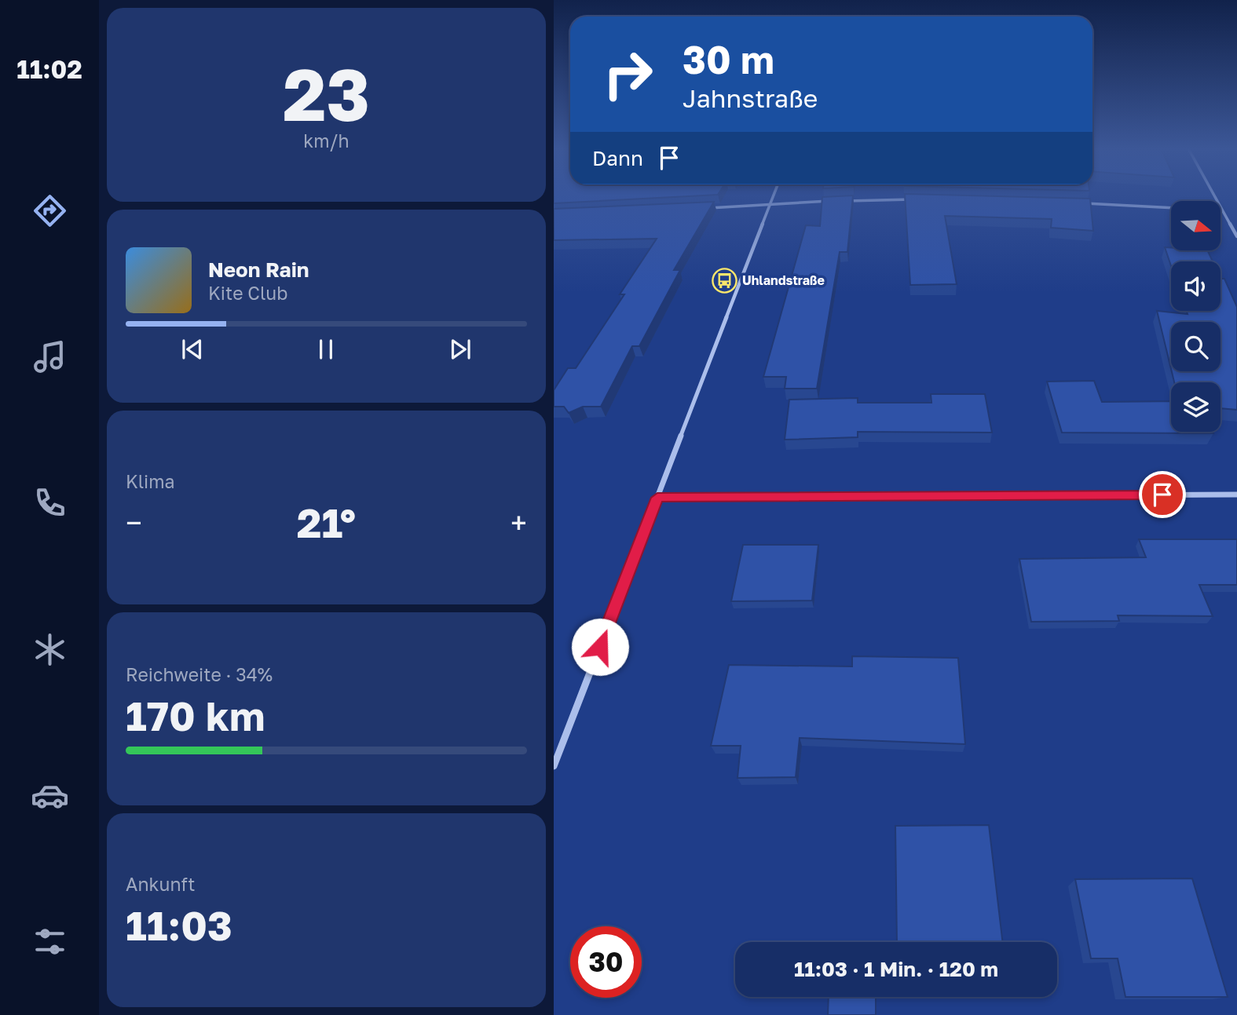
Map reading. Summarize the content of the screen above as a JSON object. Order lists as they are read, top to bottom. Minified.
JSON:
{"places":{"bus stop":["Uhlandstraße"]},"north":"right","page":{"tabs":"11:02","tile":[["23","km/h"],"Klima",["Reichweite · 34%","170 km"],["Ankunft","11:03"]],"turn":["30 m","Jahnstraße"],"then":"Dann","song":["Neon Rain","Kite Club"],"heat":["−","21°","+"],"limit":"30","trip":"11:03 · 1 Min. · 120 m"}}
